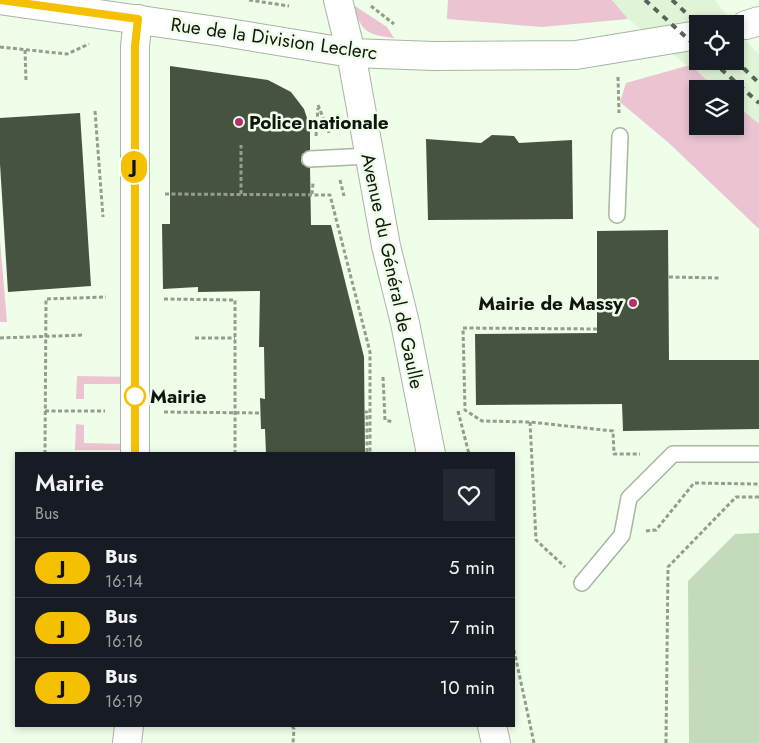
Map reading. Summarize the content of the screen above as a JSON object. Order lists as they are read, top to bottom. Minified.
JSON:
{"streets":{"street":["Rue de la Division Leclerc","Avenue du Général de Gaulle"]},"crossings":[["Rue de la Division Leclerc","Avenue du Général de Gaulle"]],"places":["Police nationale","Mairie de Massy","Mairie"],"lines":["bus line J"],"page":{"on_map":"J","heading":["Mairie","Bus"],"list":[{"mark":"J","name":"Bus","note":"16:14","value":"5 min"},{"mark":"J","name":"Bus","note":"16:16","value":"7 min"},{"mark":"J","name":"Bus","note":"16:19","value":"10 min"}]}}
